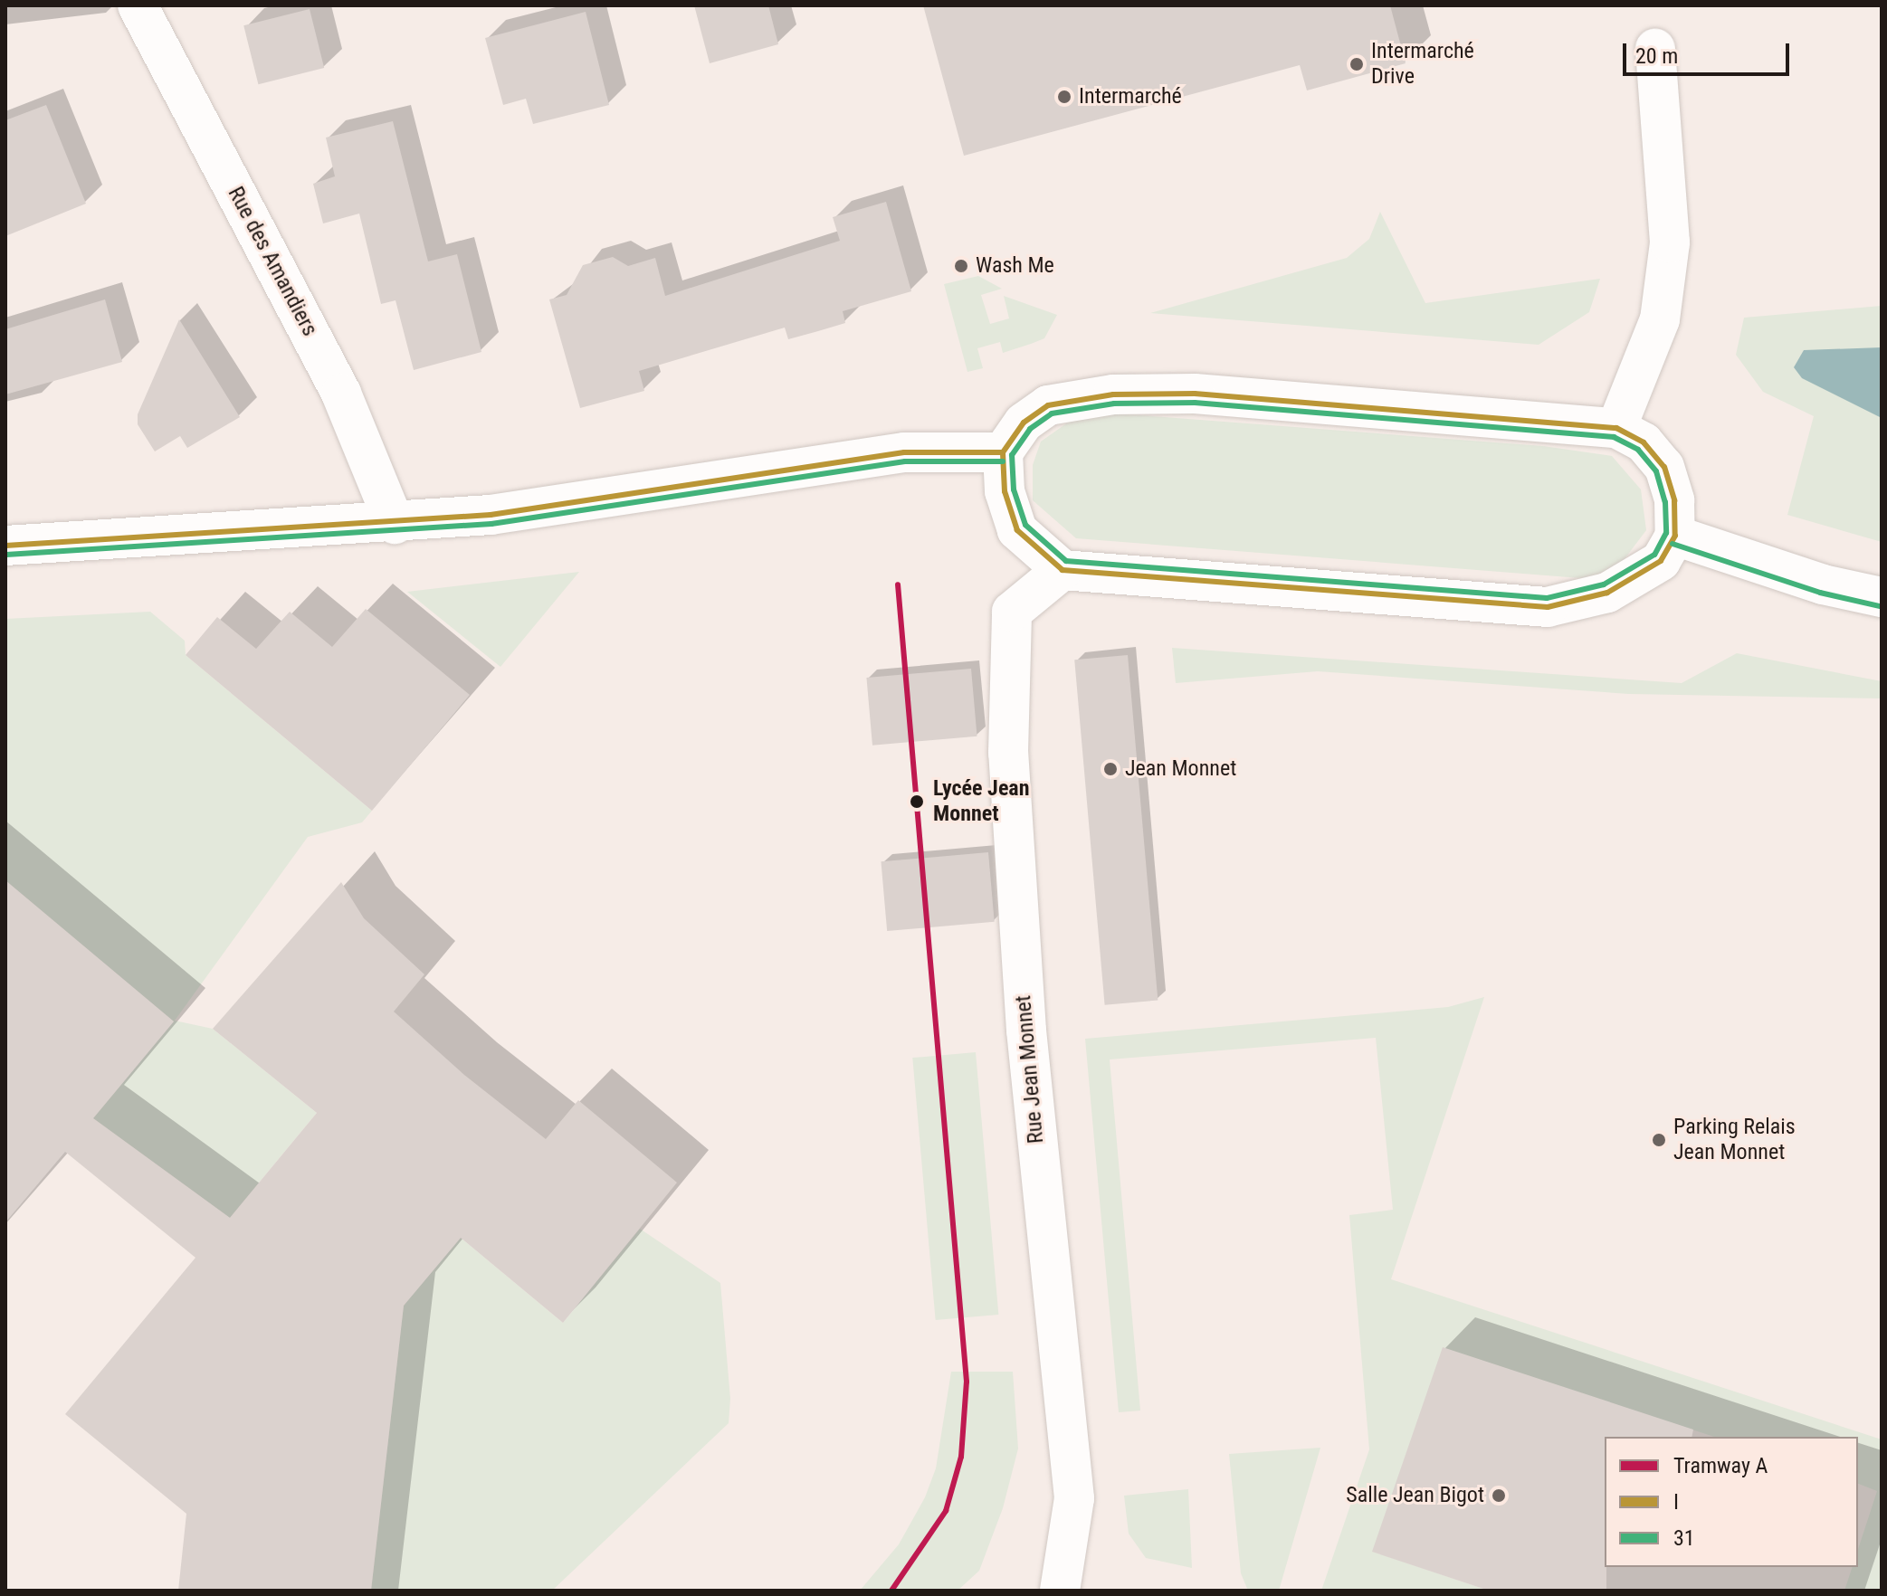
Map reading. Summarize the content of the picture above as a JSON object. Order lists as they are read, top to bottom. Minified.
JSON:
{"streets":{"street":["Rue des Amandiers","Rue Jean Monnet"]},"places":["Intermarché Drive","Intermarché","Wash Me","Jean Monnet","Lycée Jean Monnet","Parking Relais Jean Monnet","Salle Jean Bigot"],"lines":["transit line I","transit line 31","tram line A"],"legend":["Tramway A","I","31"],"scale_bar":"20 m"}
